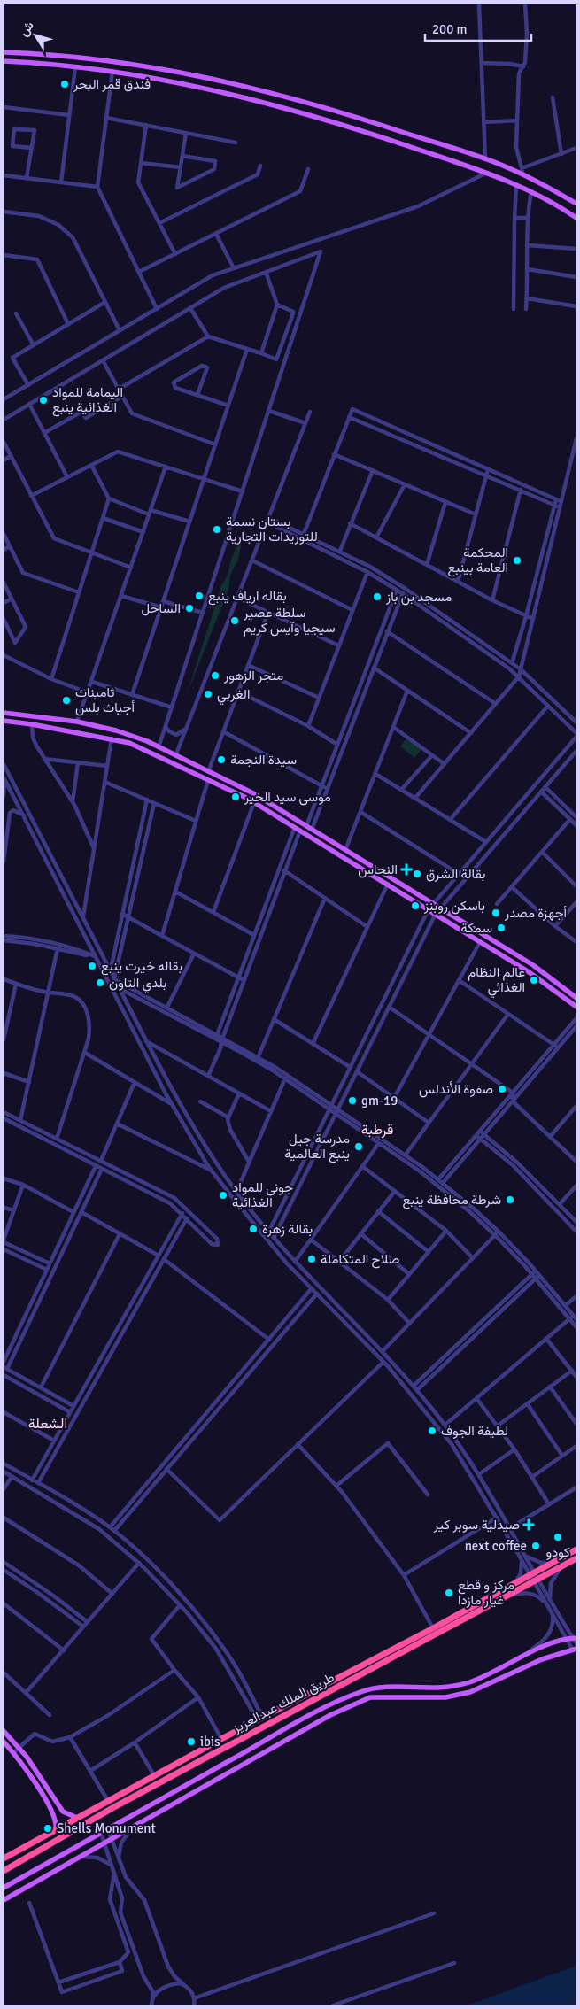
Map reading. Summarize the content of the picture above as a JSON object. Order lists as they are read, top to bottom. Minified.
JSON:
{"streets":{"highway":["طريق الملك عبدالعزيز"]},"districts":["قرطبة","الشعلة"],"places":{"other":["فندق قمر البحر","اليمامة للمواد الغذائية ينبع","بستان نسمة للتوريدات التجارية","المحكمة العامة بينبع","بقاله ارياف ينبع","مسجد بن باز","الساحل","سلطة عصير سيجيا وآيس كريم","متجر الزهور","الغربي","ثاميناث أجياث بلس","سيدة النجمة","موسى سيد الخير","بقالة الشرق","باسكن روبنز","أجهزة مصدر","سمكة","بقاله خيرت ينبع","عالم النظام الغذائي","بلدي التاون","صفوة الأندلس","gm-19","مدرسة جيل ينبع العالمية","جوني للمواد الغذائية","شرطة محافظة ينبع","بقالة زهرة","صلاح المتكاملة","لطيفة الجوف","كودو","next coffee","مركز و قطع غيار مازدا","ibis","Shells Monument"],"health":["النحاس","صيدلية سوبر كير"]},"scale_bar":"200 m","north":"top left"}
